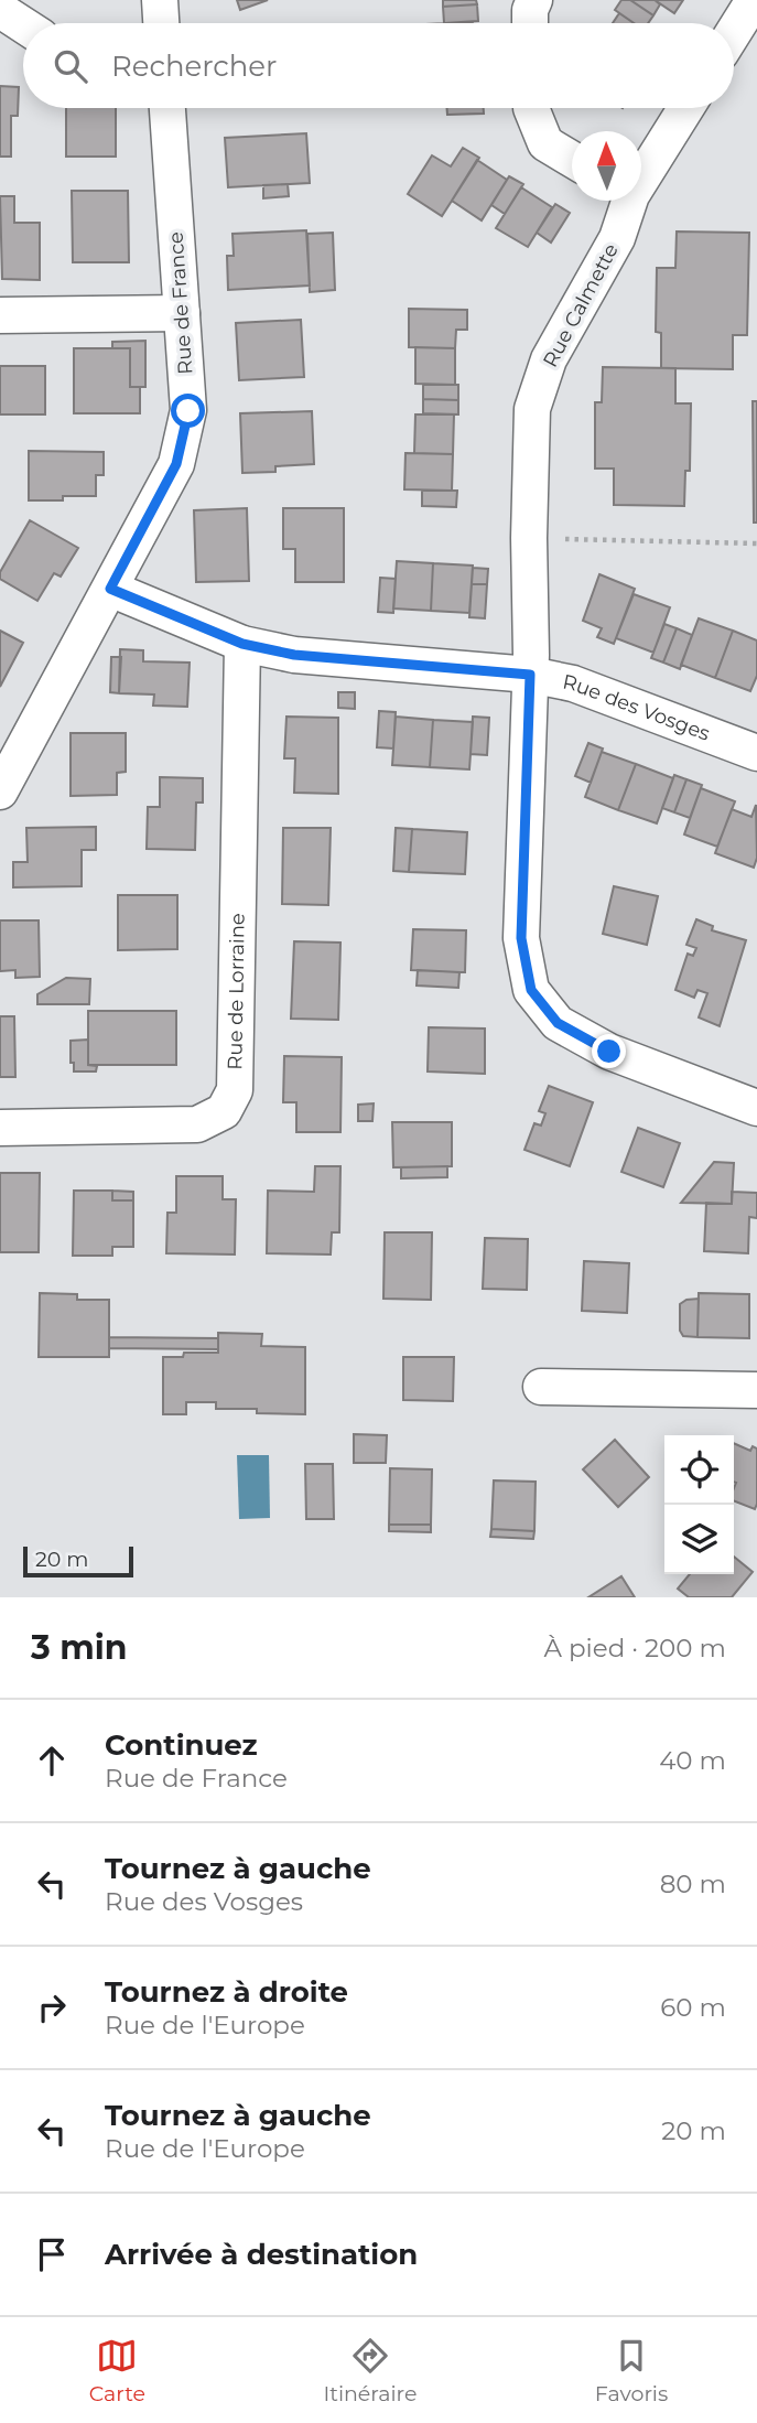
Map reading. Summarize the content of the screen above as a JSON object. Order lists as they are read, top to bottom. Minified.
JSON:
{"streets":{"street":["Rue de France","Rue Calmette","Rue des Vosges","Rue de Lorraine"]},"crossings":[["Rue de France","Rue des Vosges"],["Rue Calmette","Rue des Vosges"],["Rue des Vosges","Rue de Lorraine"]],"scale_bar":"20 m","north":"top","page":{"search":"Rechercher","scale":"20 m","heading":["3 min","À pied · 200 m"],"list":[["Continuez","Rue de France","40 m"],["Tournez à gauche","Rue des Vosges","80 m"],["Tournez à droite","Rue de l'Europe","60 m"],["Tournez à gauche","Rue de l'Europe","20 m"],"Arrivée à destination"],"nav":["Carte","Itinéraire","Favoris"]}}
